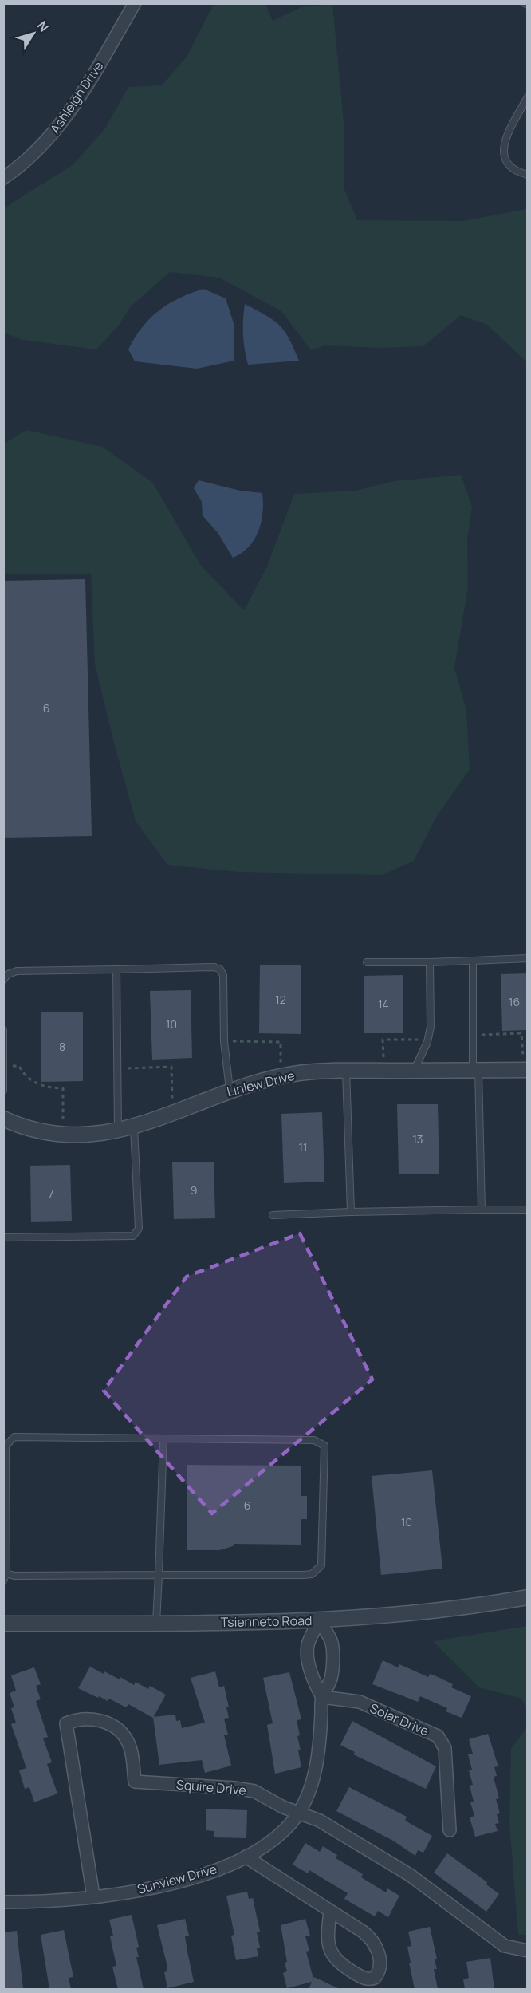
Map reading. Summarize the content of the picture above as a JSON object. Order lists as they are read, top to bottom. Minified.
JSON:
{"streets":{"street":["Ashleigh Drive","Linlew Drive","Tsienneto Road","Solar Drive","Squire Drive","Sunview Drive"]},"crossings":[["Tsienneto Road","Sunview Drive"],["Solar Drive","Sunview Drive"],["Squire Drive","Sunview Drive"]],"house_numbers":["6","12","16","14","10","8","13","11","9","7","6","10"],"north":"top right"}
